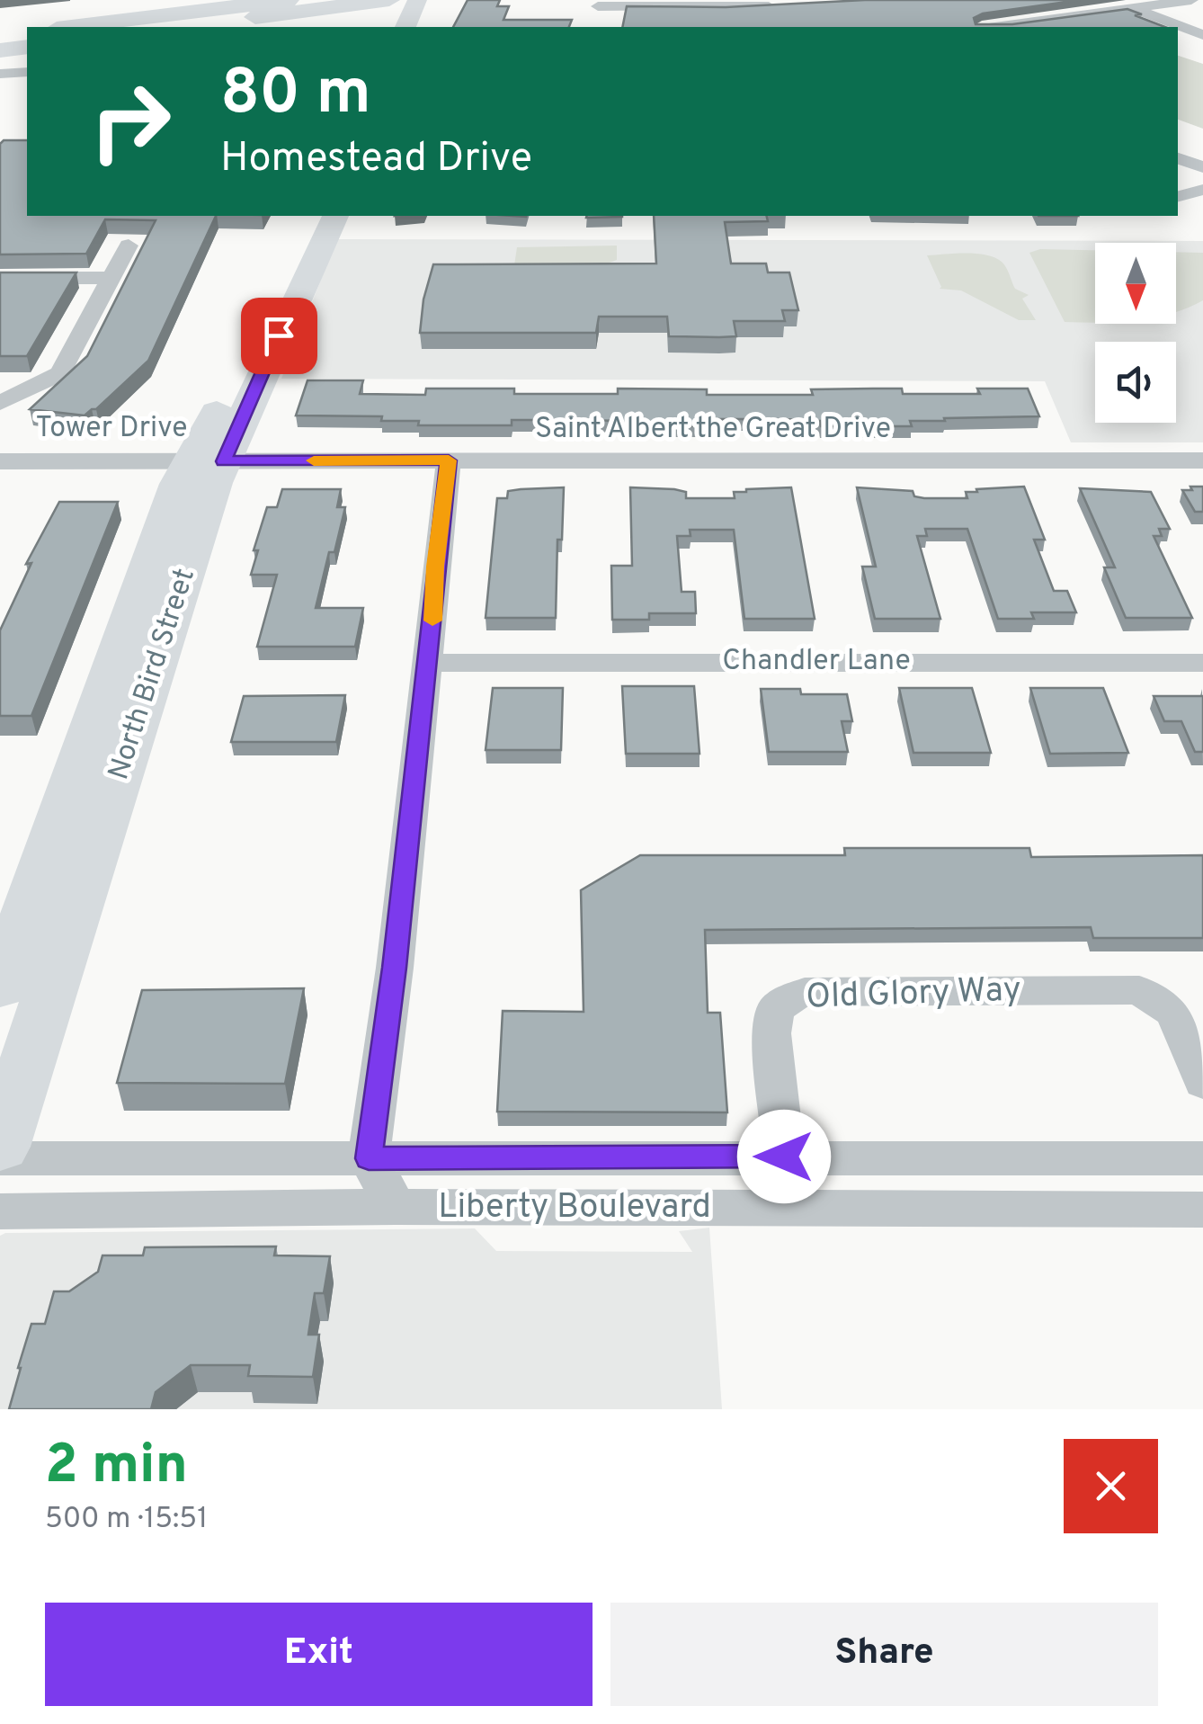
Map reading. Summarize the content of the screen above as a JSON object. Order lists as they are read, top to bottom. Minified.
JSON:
{"streets":{"street":["Tower Drive","Saint Albert the Great Drive","Chandler Lane","North Bird Street","Old Glory Way","Liberty Boulevard"]},"crossings":[["Tower Drive","Saint Albert the Great Drive"],["Tower Drive","North Bird Street"],["Saint Albert the Great Drive","North Bird Street"],["Old Glory Way","Liberty Boulevard"]],"north":"bottom","page":{"turn":["80 m","Homestead Drive"],"heading":["2 min","500 m · 15:51"],"buttons":["Exit","Share"]}}
